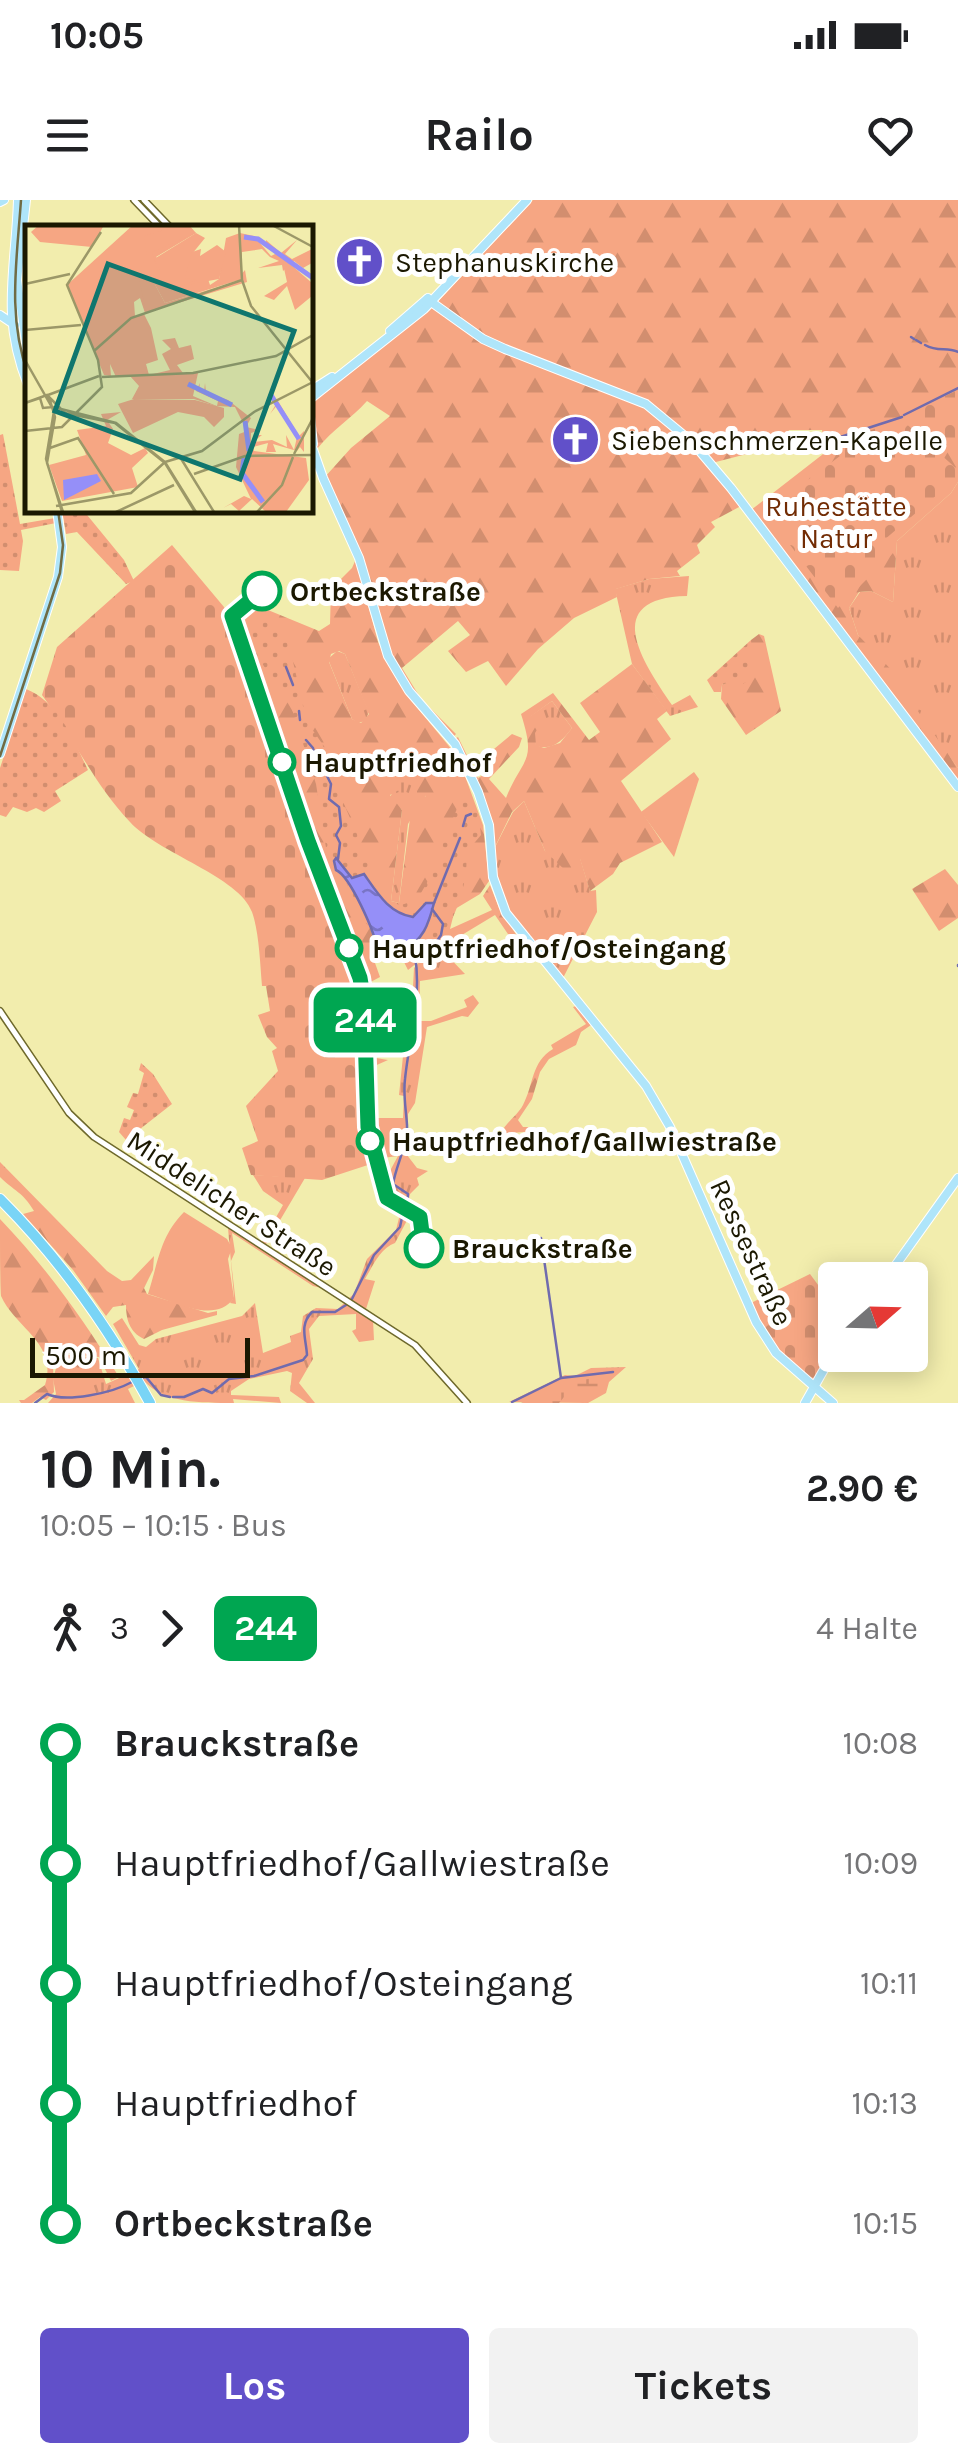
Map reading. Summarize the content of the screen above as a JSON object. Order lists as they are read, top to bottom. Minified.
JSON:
{"streets":{"main road":["Ressestraße"],"street":["Middelicher Straße"]},"parks":["Ruhestätte Natur"],"places":{"church":["Stephanuskirche","Siebenschmerzen-Kapelle"],"other":["Ortbeckstraße","Hauptfriedhof","Hauptfriedhof/Osteingang","Hauptfriedhof/Gallwiestraße","Brauckstraße"]},"lines":["bus line 244"],"scale_bar":"500 m","north":"right","page":{"status":"10:05","header":"Railo","on_map":"244","scale":"500 m","heading":["10 Min.","10:05 – 10:15 · Bus","2.90 €"],"legs":["3","244","4 Halte"],"list":[{"name":"Brauckstraße","value":"10:08"},{"name":"Hauptfriedhof/Gallwiestraße","value":"10:09"},{"name":"Hauptfriedhof/Osteingang","value":"10:11"},{"name":"Hauptfriedhof","value":"10:13"},{"name":"Ortbeckstraße","value":"10:15"}],"buttons":["Los","Tickets"]}}
